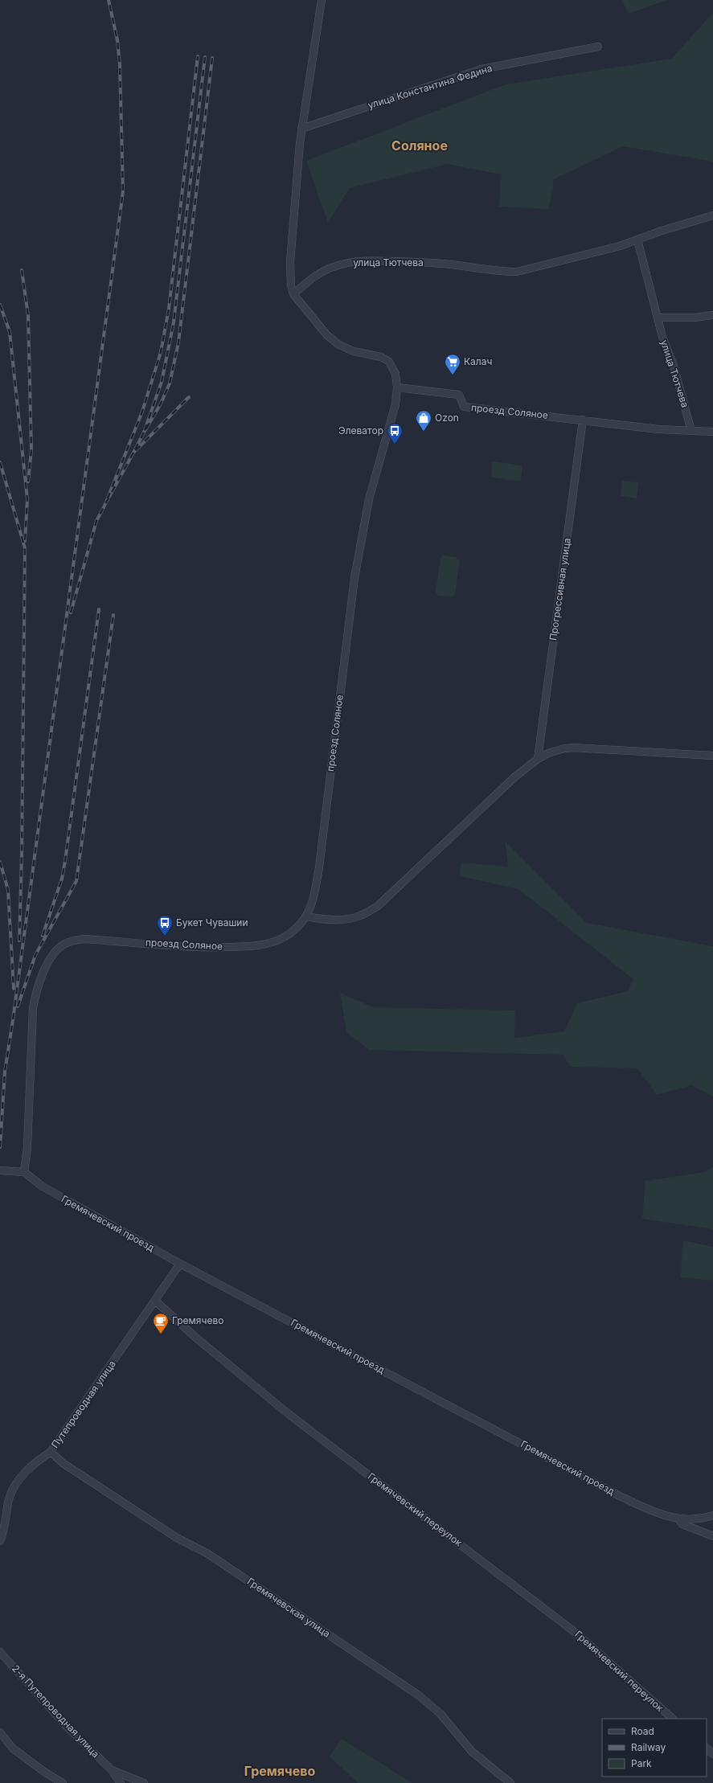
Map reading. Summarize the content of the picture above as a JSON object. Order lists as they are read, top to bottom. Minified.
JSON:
{"streets":{"street":["улица Константина Федина","улица Тютчева","проезд Соляное","Прогрессивная улица","Гремячевский проезд","Путепроводная улица","Гремячевский переулок","Гремячевская улица","2-я Путепроводная улица"]},"crossings":[["улица Тютчева","проезд Соляное"],["проезд Соляное","Прогрессивная улица"],["проезд Соляное","Гремячевский проезд"],["Гремячевский проезд","Путепроводная улица"],["Путепроводная улица","Гремячевский переулок"],["Путепроводная улица","Гремячевская улица"]],"districts":["Соляное","Гремячево"],"places":{"supermarket":["Калач"],"shop":["Ozon"],"bus stop":["Элеватор","Букет Чувашии"],"cafe":["Гремячево"]},"legend":["Road","Railway","Park"]}
